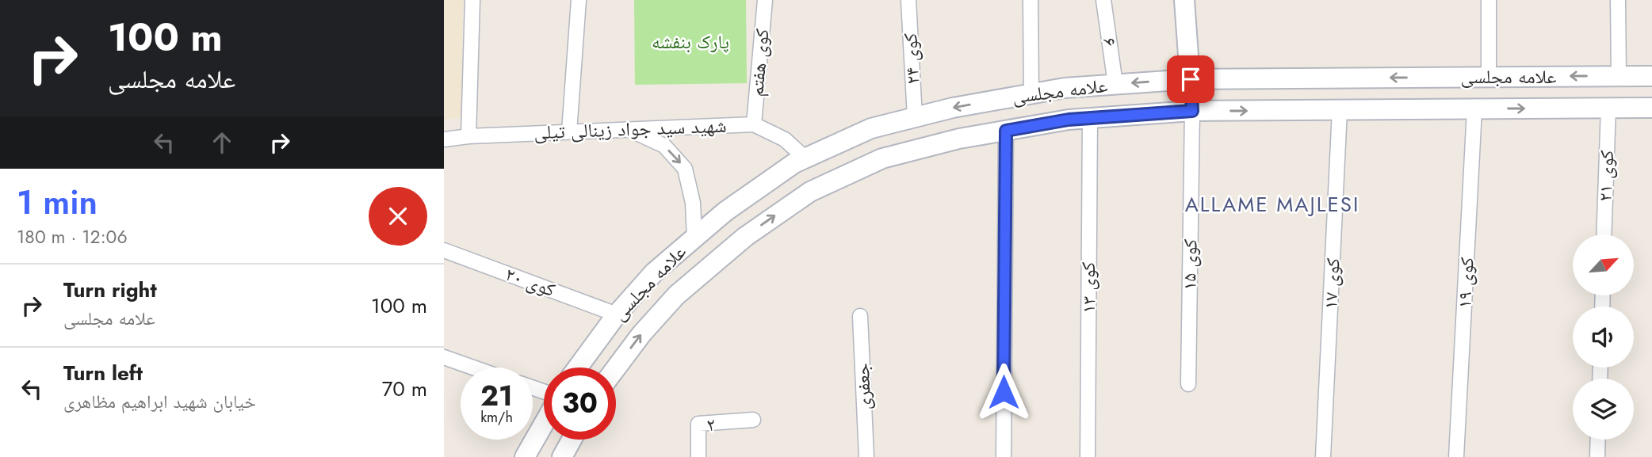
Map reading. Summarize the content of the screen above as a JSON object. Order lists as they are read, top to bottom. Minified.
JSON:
{"streets":{"main road":["علامه مجلسی"],"street":["۶","کوی ۲۴","کوی هفتم","شهید سید جواد زینالی تیلی","کوی ۲۱","کوی ۱۵","کوی ۲۰","کوی ۱۹","کوی ۱۷","کوی ۱۳","جعفری","۲"]},"crossings":[["۶","علامه مجلسی"],["کوی ۲۴","علامه مجلسی"],["کوی هفتم","شهید سید جواد زینالی تیلی"],["علامه مجلسی","شهید سید جواد زینالی تیلی"],["علامه مجلسی","کوی ۲۱"],["علامه مجلسی","کوی ۱۵"],["علامه مجلسی","کوی ۲۰"],["علامه مجلسی","کوی ۱۹"],["علامه مجلسی","کوی ۱۷"],["علامه مجلسی","کوی ۱۳"]],"districts":["ALLAME MAJLESI"],"parks":["پارک بنفشه"],"north":"top right","page":{"turn":["100 m","علامه مجلسی"],"heading":["1 min","180 m · 12:06"],"list":[{"name":"Turn right","note":"علامه مجلسی","value":"100 m"},{"name":"Turn left","note":"خیابان شهید ابراهیم مظاهری","value":"70 m"}],"speed":"21 km/h","limit":"30"}}
